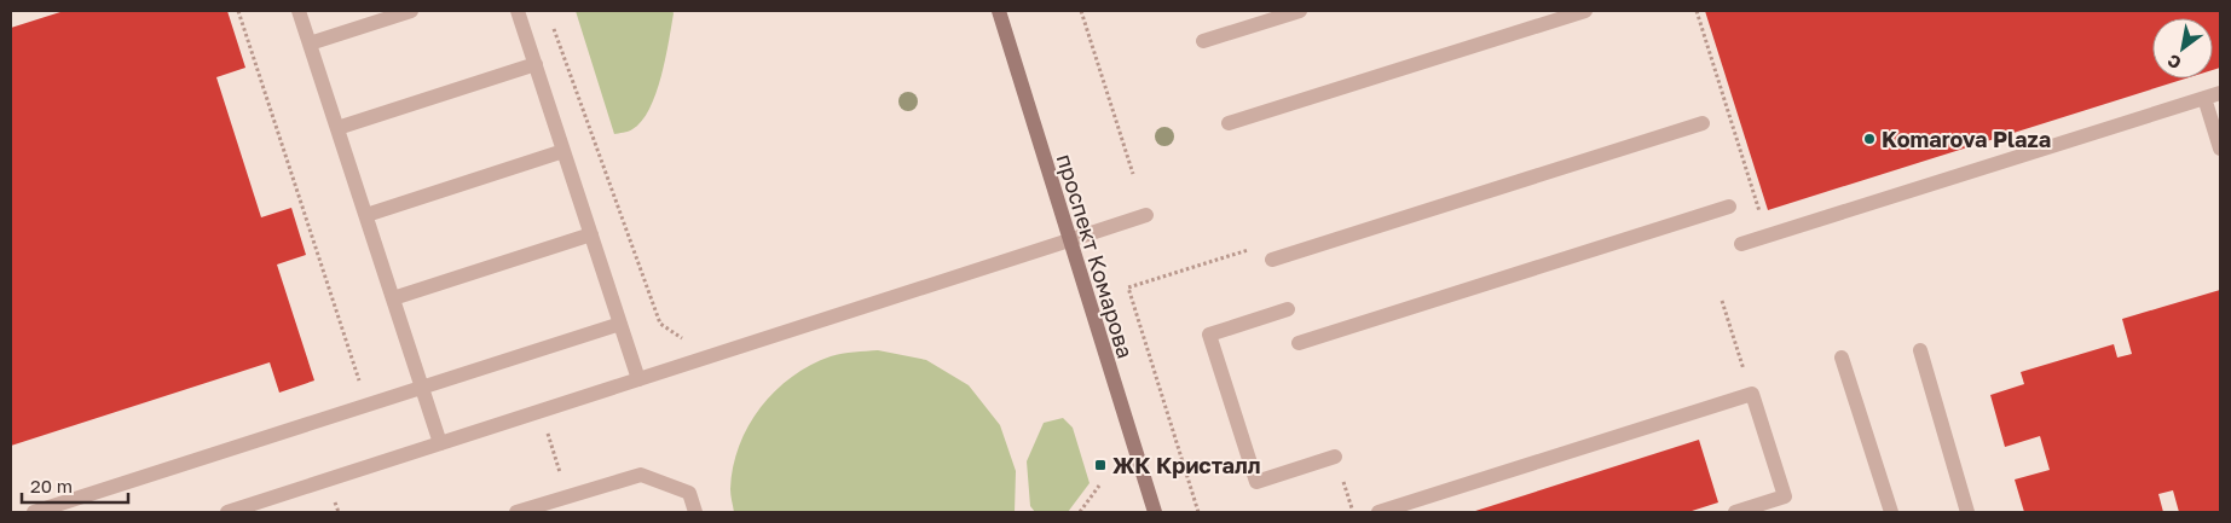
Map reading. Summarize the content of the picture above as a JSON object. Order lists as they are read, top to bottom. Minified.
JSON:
{"streets":{"main road":["проспект Комарова"]},"places":{"other":["Komarova Plaza"],"transit":["ЖК Кристалл"]},"scale_bar":"20 m","north":"bottom left"}
